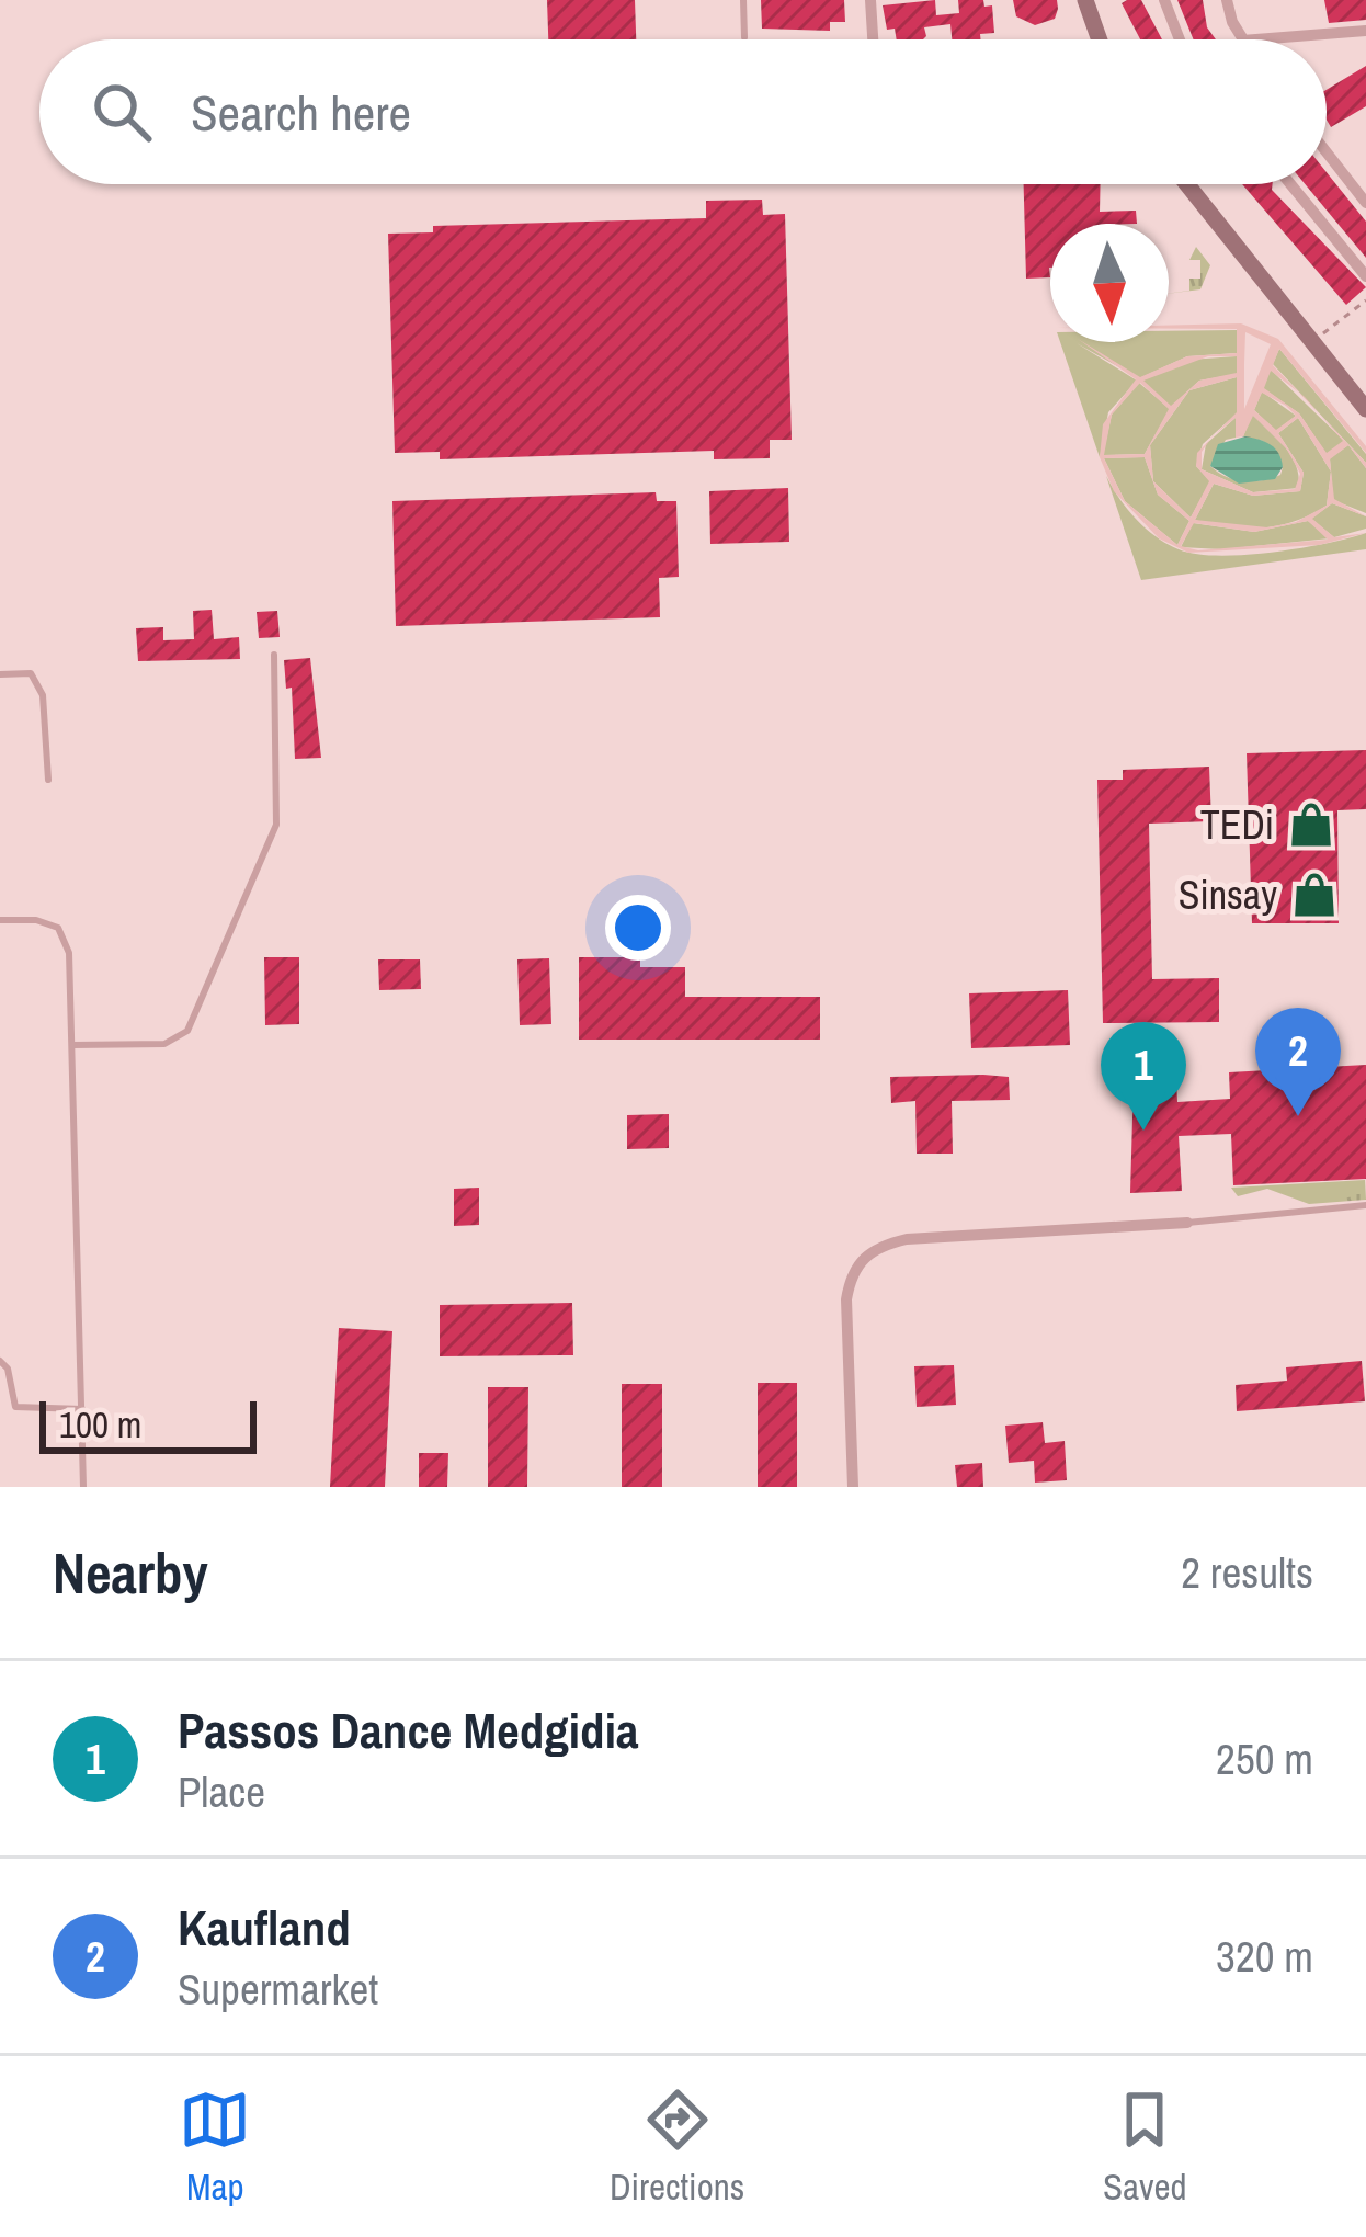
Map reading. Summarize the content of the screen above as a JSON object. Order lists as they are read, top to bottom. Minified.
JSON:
{"places":{"shop":["TEDi","Sinsay"]},"scale_bar":"100 m","north":"bottom","page":{"search":"Search here","pins":["2","1"],"scale":"100 m","heading":["Nearby","2 results"],"list":[{"mark":"1","name":"Passos Dance Medgidia","note":"Place","value":"250 m"},{"mark":"2","name":"Kaufland","note":"Supermarket","value":"320 m"}],"nav":["Map","Directions","Saved"]}}
